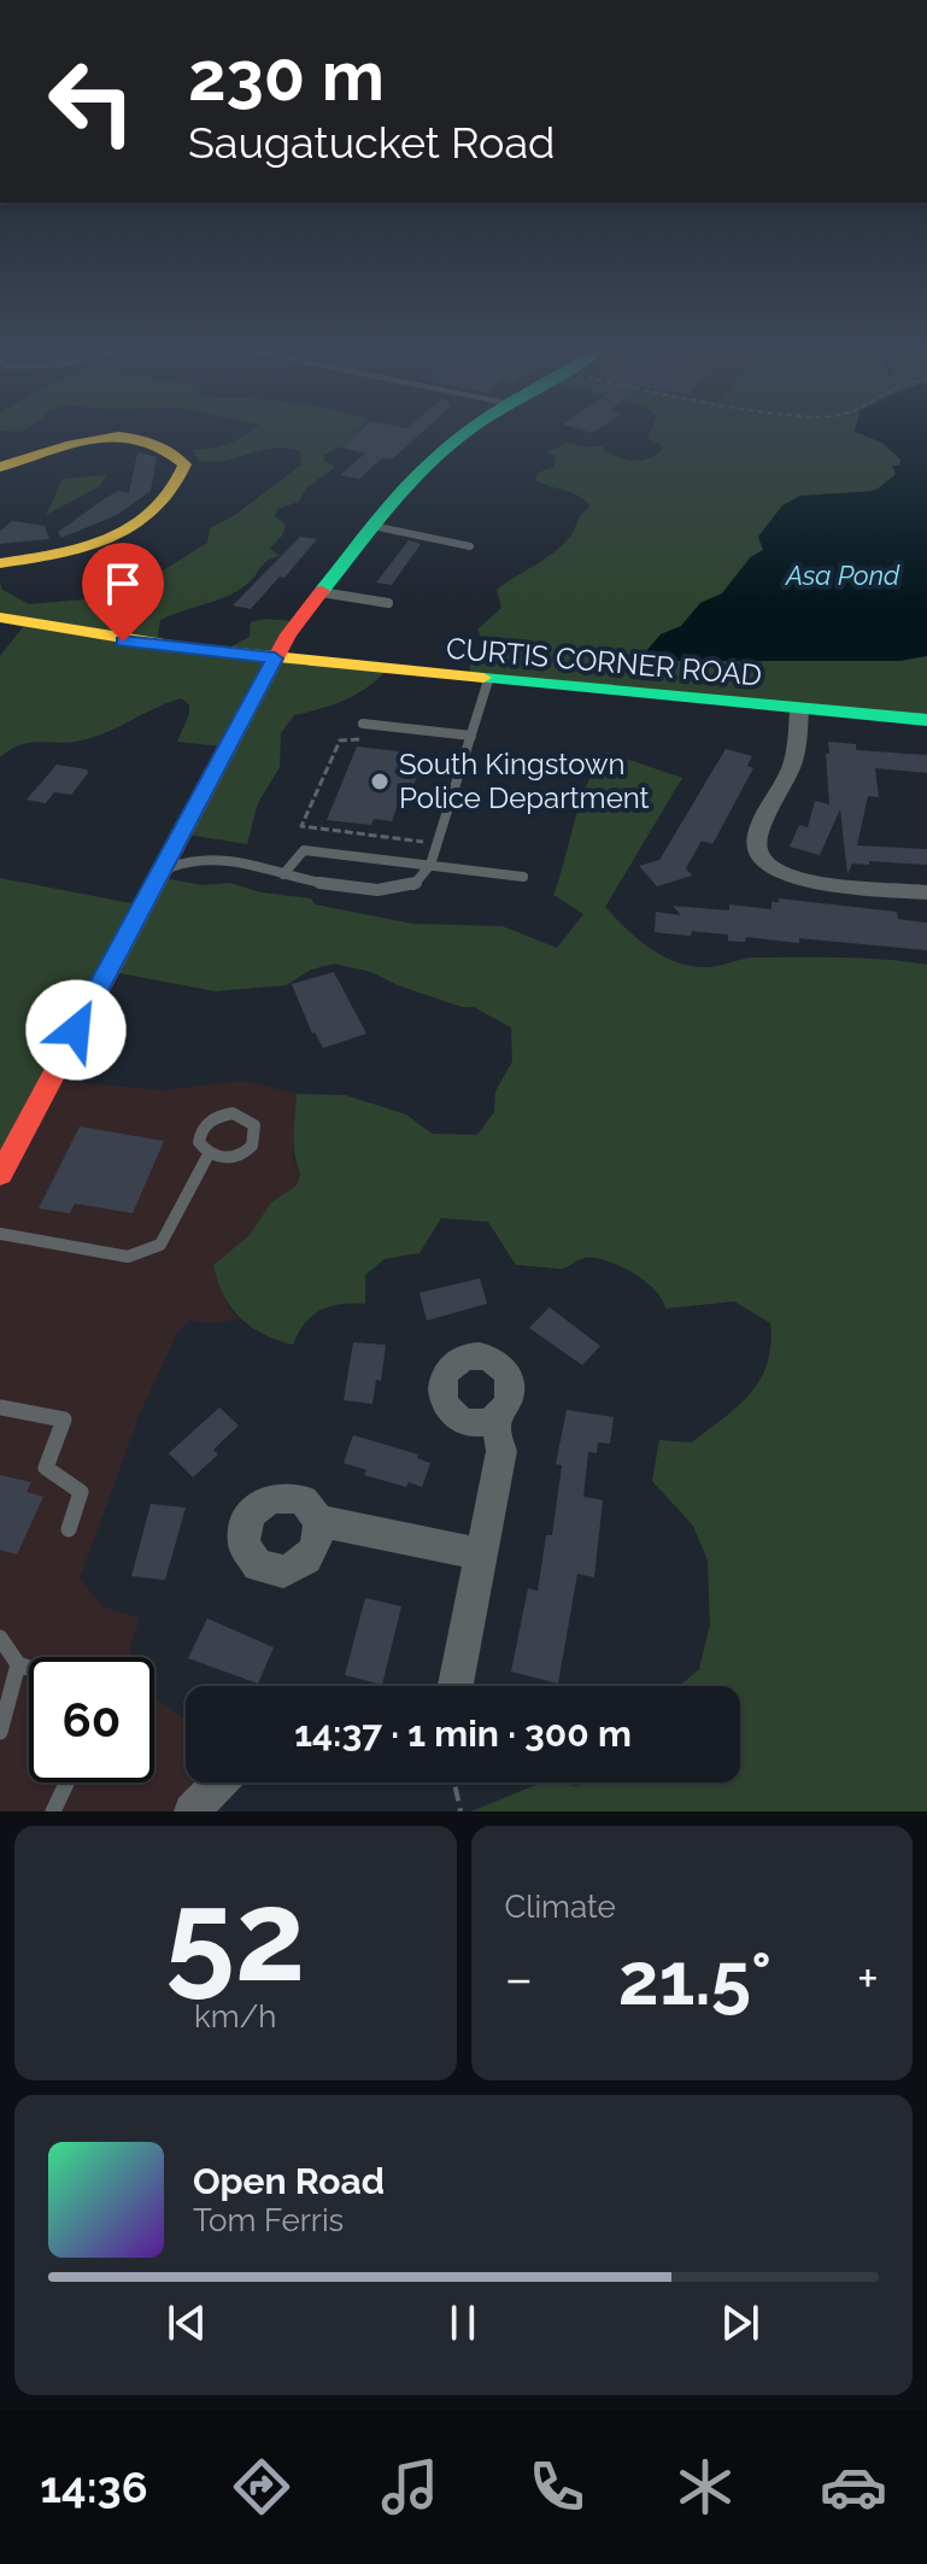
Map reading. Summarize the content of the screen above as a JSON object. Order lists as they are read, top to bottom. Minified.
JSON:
{"streets":{"street":["CURTIS CORNER ROAD"]},"water":["Asa Pond"],"places":["South Kingstown Police Department"],"page":{"turn":["230 m","Saugatucket Road"],"limit":"60","trip":"14:37 · 1 min · 300 m","tile":[["52","km/h"],"Climate"],"heat":["−","21.5°","+"],"song":["Open Road","Tom Ferris"],"tabs":"14:36"}}
